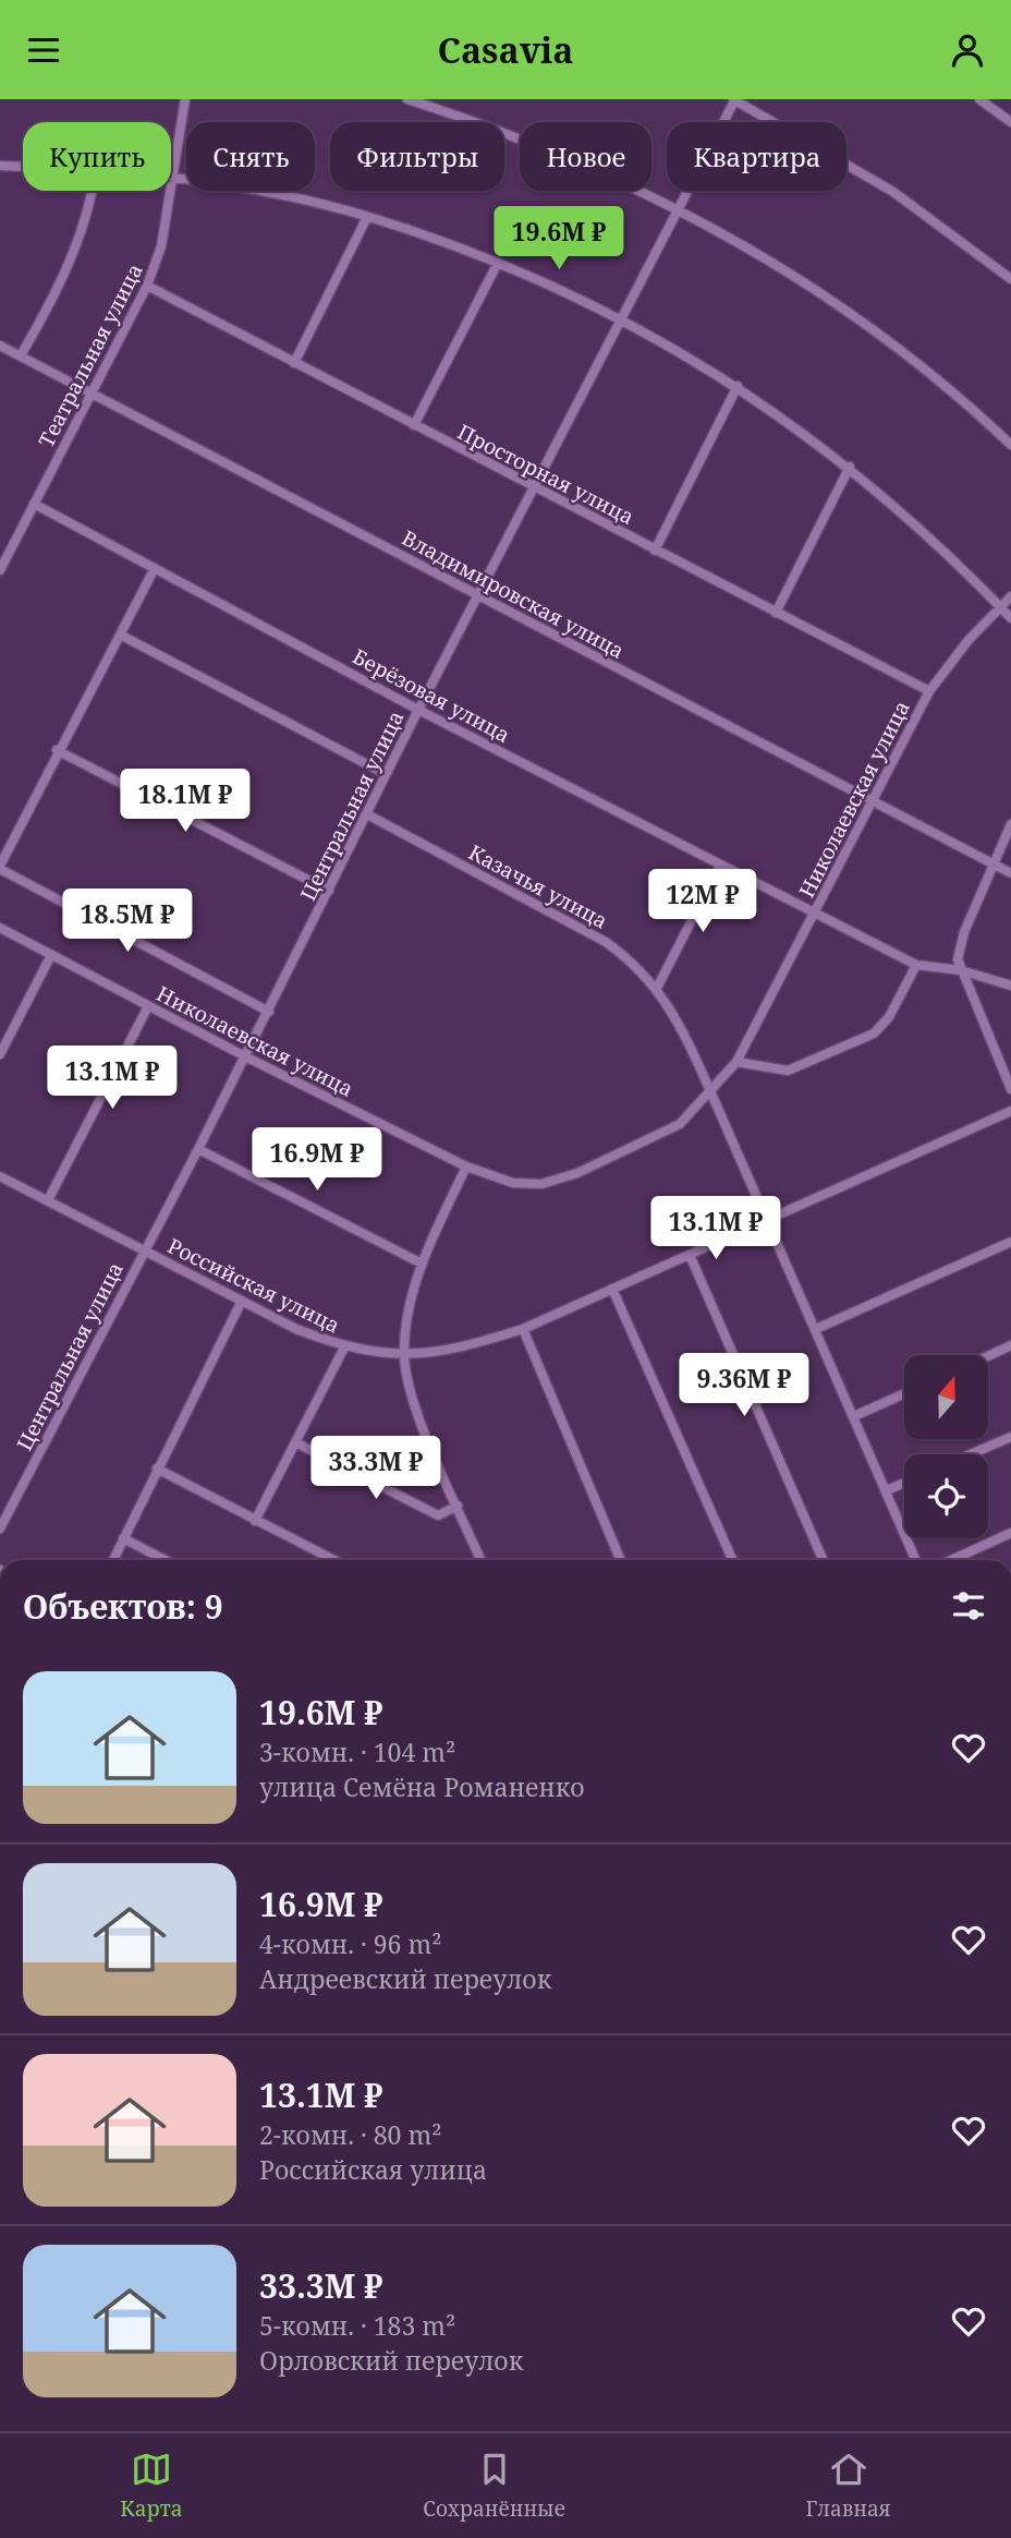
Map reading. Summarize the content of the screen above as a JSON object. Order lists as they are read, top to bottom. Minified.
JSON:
{"streets":{"street":["Театральная улица","Просторная улица","Владимировская улица","Берёзовая улица","Николаевская улица","Центральная улица","Казачья улица","Российская улица"]},"crossings":[["Театральная улица","Просторная улица"],["Театральная улица","Владимировская улица"],["Театральная улица","Берёзовая улица"],["Просторная улица","Николаевская улица"],["Просторная улица","Центральная улица"],["Владимировская улица","Николаевская улица"],["Владимировская улица","Центральная улица"],["Берёзовая улица","Николаевская улица"],["Берёзовая улица","Центральная улица"],["Николаевская улица","Центральная улица"],["Николаевская улица","Казачья улица"],["Центральная улица","Казачья улица"],["Центральная улица","Российская улица"],["Казачья улица","Российская улица"]],"north":"top","page":{"header":"Casavia","chip":["Купить","Снять","Фильтры","Новое","Квартира"],"price":["19.6M ₽","18.1M ₽","12M ₽","18.5M ₽","13.1M ₽","16.9M ₽","13.1M ₽","9.36M ₽","33.3M ₽"],"heading":"Объектов: 9","list":[{"name":"19.6M ₽","note":"3-комн. · 104 m² · улица Семёна Романенко"},{"name":"16.9M ₽","note":"4-комн. · 96 m² · Андреевский переулок"},{"name":"13.1M ₽","note":"2-комн. · 80 m² · Российская улица"},{"name":"33.3M ₽","note":"5-комн. · 183 m² · Орловский переулок"}],"tabs":["Карта","Сохранённые","Главная"]}}
